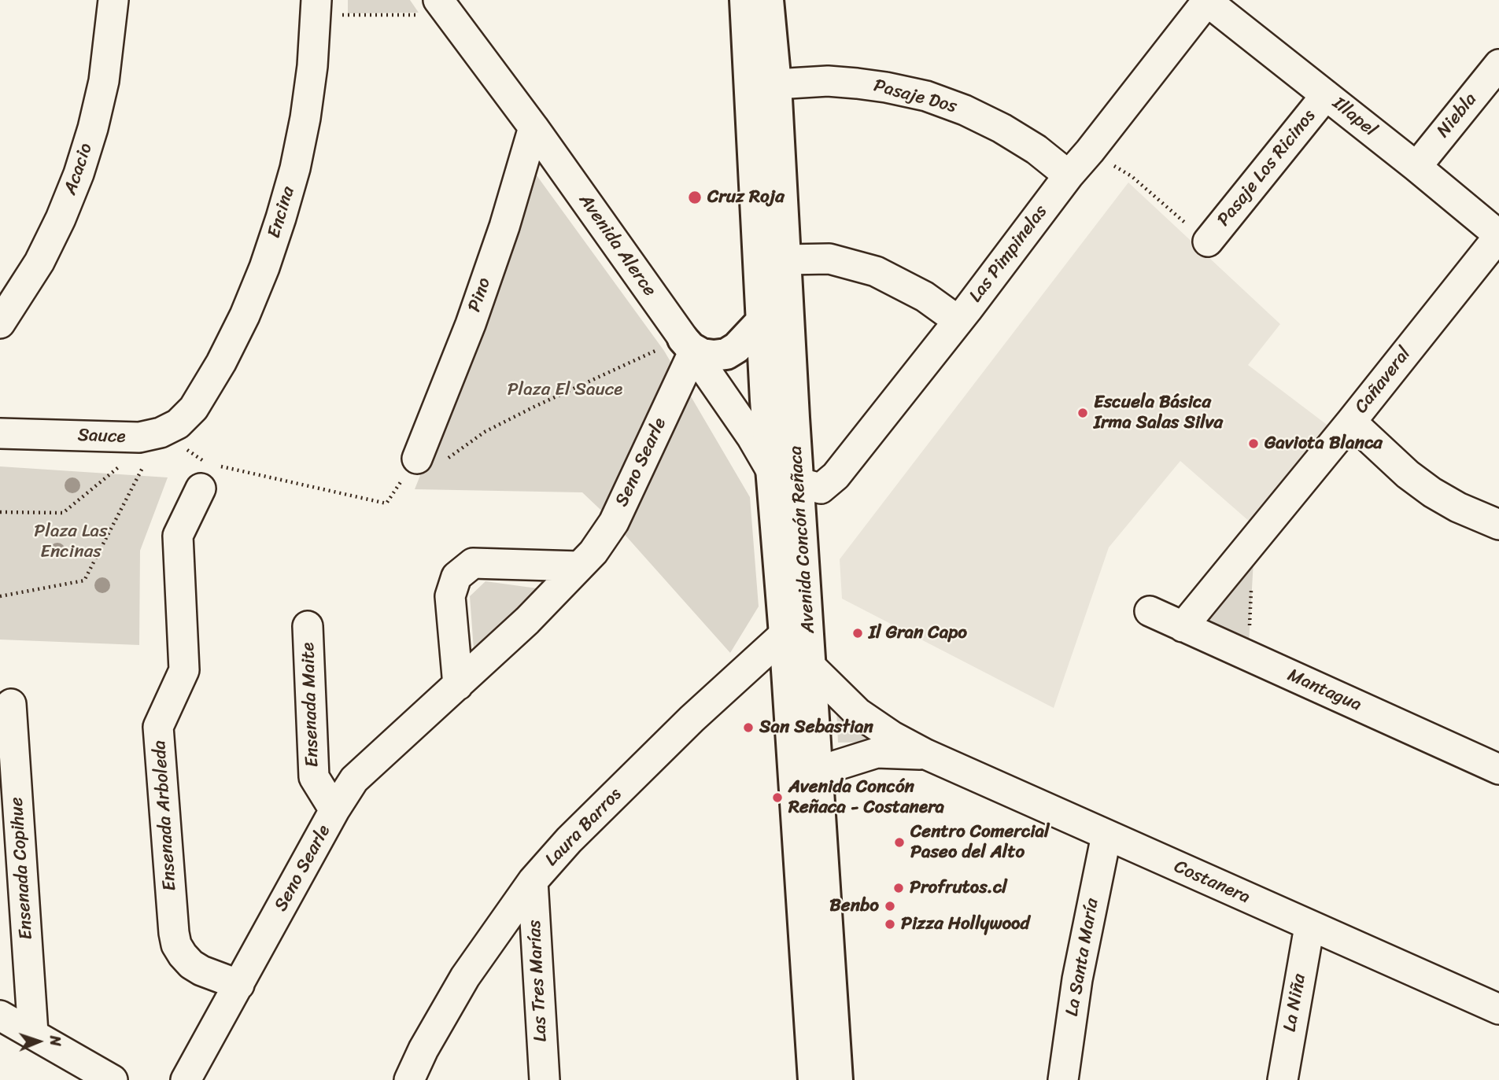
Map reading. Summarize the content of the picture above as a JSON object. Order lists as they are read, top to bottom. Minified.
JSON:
{"streets":{"main road":["Avenida Concón Reñaca"],"street":["Pasaje Dos","Niebla","Illapel","Pasaje Los Ricinos","Acacio","Encina","Avenida Alerce","Las Pimpinelas","Pino","Cañaveral","Sauce","Seno Searle","Mantagua","Ensenada Maite","Ensenada Arboleda","Laura Barros","Ensenada Copihue","Costanera","La Santa María","Las Tres Marías","La Niña"]},"crossings":[["Pasaje Dos","Las Pimpinelas"],["Pasaje Dos","Avenida Concón Reñaca"],["Niebla","Illapel"],["Illapel","Pasaje Los Ricinos"],["Illapel","Las Pimpinelas"],["Illapel","Cañaveral"],["Encina","Sauce"],["Avenida Alerce","Pino"],["Avenida Alerce","Seno Searle"],["Avenida Alerce","Avenida Concón Reñaca"],["Las Pimpinelas","Avenida Concón Reñaca"],["Cañaveral","Mantagua"],["Seno Searle","Ensenada Maite"],["Seno Searle","Ensenada Arboleda"],["Avenida Concón Reñaca","Laura Barros"],["Avenida Concón Reñaca","Costanera"],["Laura Barros","Las Tres Marías"],["Costanera","La Santa María"],["Costanera","La Niña"]],"parks":["Plaza El Sauce","Plaza Las Encinas"],"places":["Cruz Roja","Escuela Básica Irma Salas Silva","Gaviota Blanca","Il Gran Capo","San Sebastian","Avenida Concón Reñaca - Costanera","Centro Comercial Paseo del Alto","Profrutos.cl","Benbo","Pizza Hollywood"],"north":"right"}
